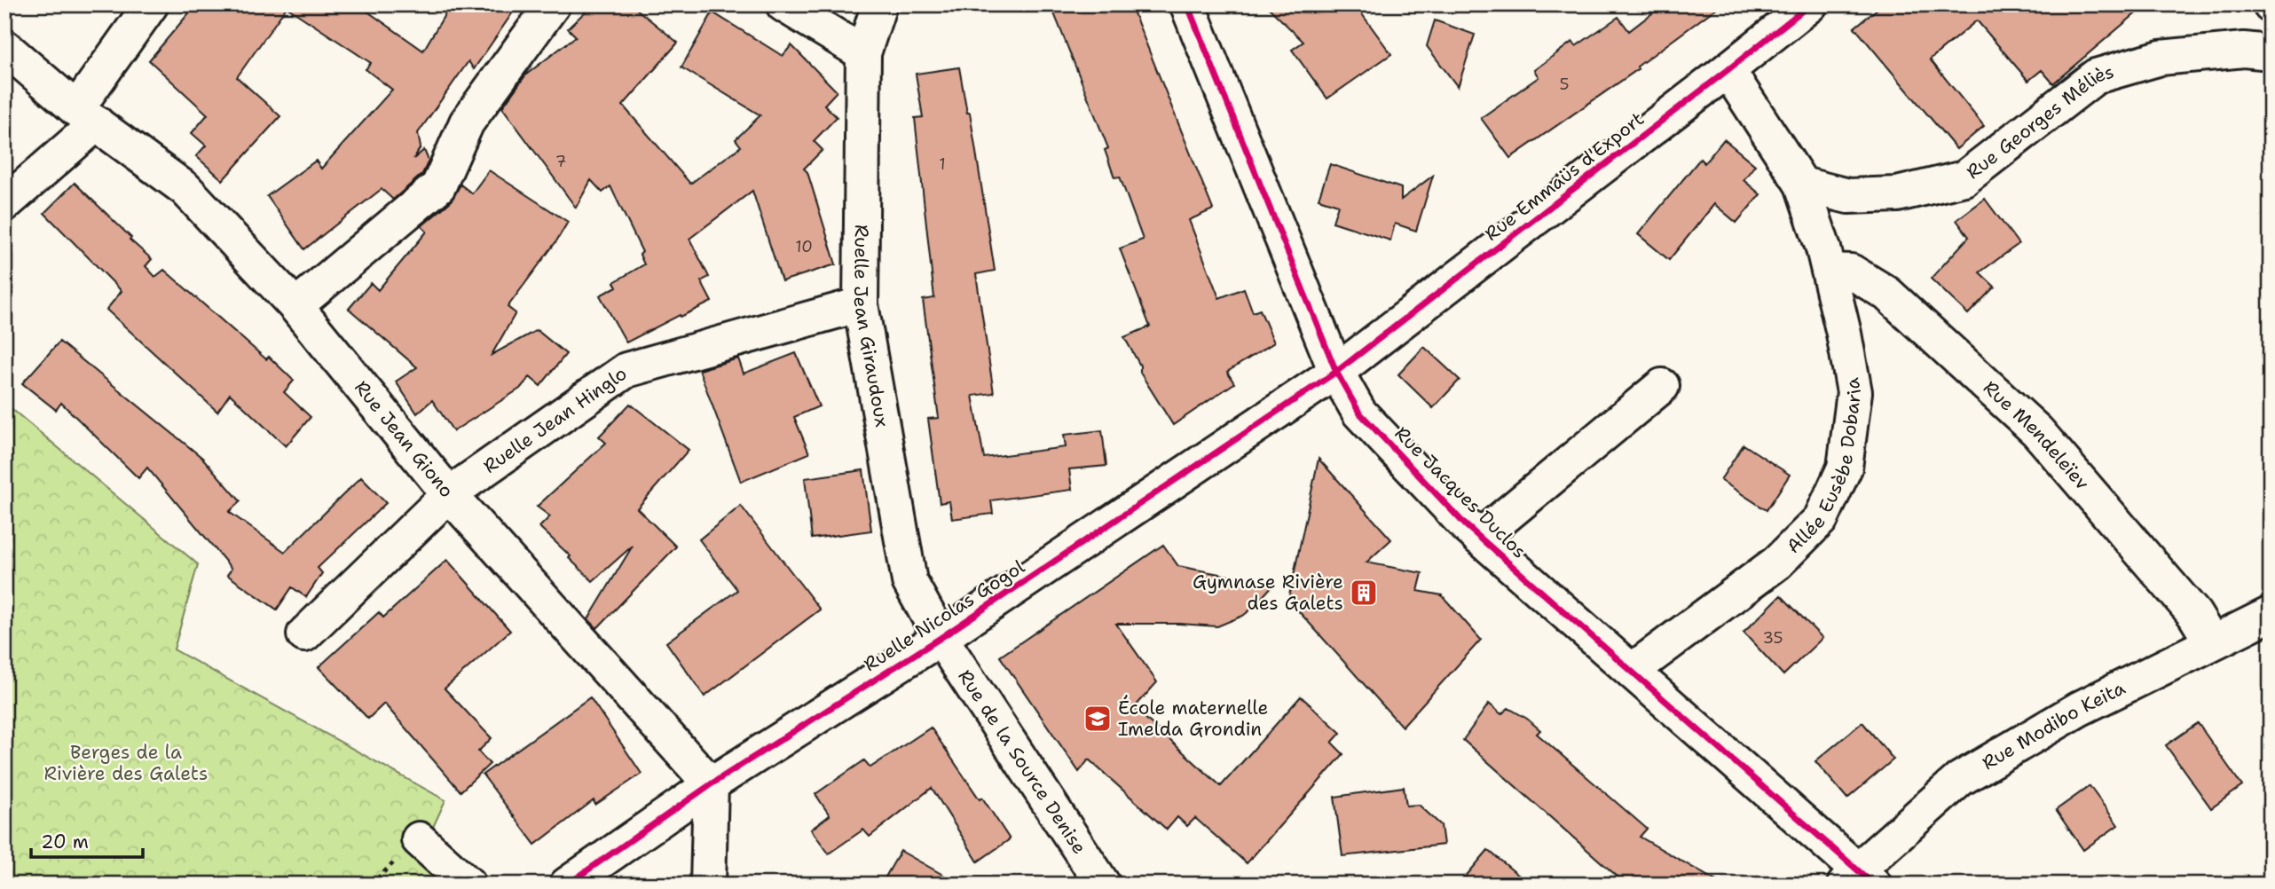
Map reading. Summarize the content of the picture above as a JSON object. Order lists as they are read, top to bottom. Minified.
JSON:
{"streets":{"street":["Rue Georges Méliès","Rue Emmaüs d'Export","Ruelle Jean Giraudoux","Ruelle Jean Hinglo","Rue Mendeleïev","Rue Jean Giono","Allée Eusèbe Dobaria","Rue Jacques Duclos","Ruelle Nicolas Gogol","Rue Modibo Keita","Rue de la Source Denise"]},"crossings":[["Rue Georges Méliès","Allée Eusèbe Dobaria"],["Rue Emmaüs d'Export","Rue Jacques Duclos"],["Rue Emmaüs d'Export","Ruelle Nicolas Gogol"],["Ruelle Jean Giraudoux","Ruelle Jean Hinglo"],["Ruelle Jean Giraudoux","Ruelle Nicolas Gogol"],["Ruelle Jean Giraudoux","Rue de la Source Denise"],["Ruelle Jean Hinglo","Rue Jean Giono"],["Rue Mendeleïev","Allée Eusèbe Dobaria"],["Rue Mendeleïev","Rue Modibo Keita"],["Rue Jean Giono","Ruelle Nicolas Gogol"],["Allée Eusèbe Dobaria","Rue Jacques Duclos"],["Rue Jacques Duclos","Ruelle Nicolas Gogol"],["Rue Jacques Duclos","Rue Modibo Keita"],["Ruelle Nicolas Gogol","Rue de la Source Denise"]],"parks":["Berges de la Rivière des Galets"],"places":{"building":["Gymnase Rivière des Galets"],"school or university":["École maternelle Imelda Grondin"]},"house_numbers":["5","7","1","10","35"],"scale_bar":"20 m"}
